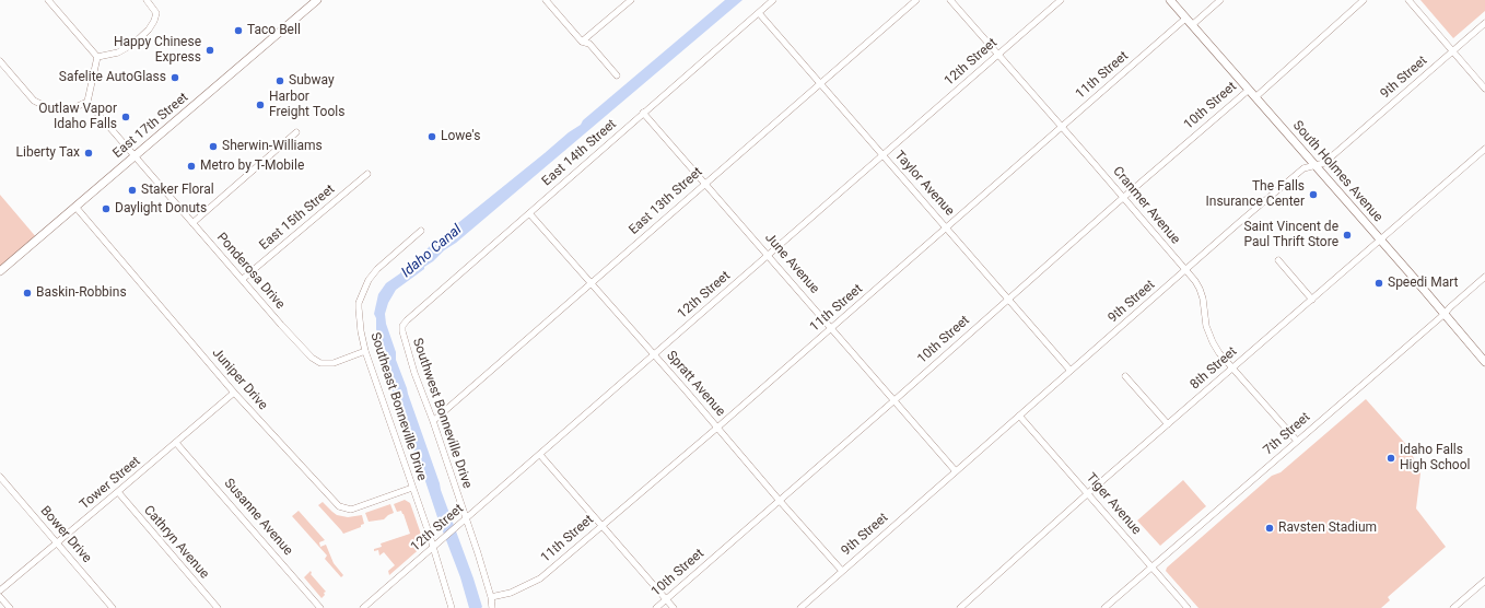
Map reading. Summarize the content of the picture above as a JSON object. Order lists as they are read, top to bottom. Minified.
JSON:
{"streets":{"main road":["East 17th Street","South Holmes Avenue"],"street":["12th Street","11th Street","9th Street","10th Street","East 14th Street","Taylor Avenue","East 13th Street","Cranmer Avenue","East 15th Street","June Avenue","Ponderosa Drive","8th Street","Juniper Drive","Spratt Avenue","Southeast Bonneville Drive","Southwest Bonneville Drive","7th Street","Tower Street","Tiger Avenue","Susanne Avenue","Bower Drive","Cathryn Avenue"]},"crossings":[["12th Street","Taylor Avenue"],["12th Street","Cranmer Avenue"],["12th Street","June Avenue"],["12th Street","Spratt Avenue"],["12th Street","Southeast Bonneville Drive"],["12th Street","Southwest Bonneville Drive"],["11th Street","South Holmes Avenue"],["11th Street","Taylor Avenue"],["11th Street","Cranmer Avenue"],["11th Street","June Avenue"],["11th Street","Spratt Avenue"],["11th Street","Southwest Bonneville Drive"],["9th Street","South Holmes Avenue"],["9th Street","Taylor Avenue"],["9th Street","Cranmer Avenue"],["9th Street","June Avenue"],["9th Street","Spratt Avenue"],["9th Street","Tiger Avenue"],["10th Street","South Holmes Avenue"],["10th Street","Taylor Avenue"],["10th Street","Cranmer Avenue"],["10th Street","June Avenue"],["10th Street","Spratt Avenue"],["East 17th Street","Ponderosa Drive"],["East 17th Street","Juniper Drive"],["East 14th Street","Taylor Avenue"],["East 14th Street","June Avenue"],["East 14th Street","Spratt Avenue"],["East 14th Street","Southwest Bonneville Drive"],["South Holmes Avenue","8th Street"],["South Holmes Avenue","7th Street"],["Taylor Avenue","East 13th Street"],["East 13th Street","June Avenue"],["East 13th Street","Spratt Avenue"],["East 13th Street","Southwest Bonneville Drive"],["Cranmer Avenue","8th Street"],["Cranmer Avenue","7th Street"],["East 15th Street","Ponderosa Drive"],["Ponderosa Drive","Southeast Bonneville Drive"],["8th Street","Tiger Avenue"],["Juniper Drive","Southeast Bonneville Drive"],["Juniper Drive","Tower Street"],["7th Street","Tiger Avenue"],["Tower Street","Susanne Avenue"],["Tower Street","Bower Drive"],["Tower Street","Cathryn Avenue"]],"water":["Idaho Canal"],"places":["Taco Bell","Happy Chinese Express","Safelite AutoGlass","Subway","Harbor Freight Tools","Outlaw Vapor Idaho Falls","Lowe's","Sherwin-Williams","Liberty Tax","Metro by T-Mobile","Staker Floral","The Falls Insurance Center","Daylight Donuts","Saint Vincent de Paul Thrift Store","Speedi Mart","Baskin-Robbins","Idaho Falls High School","Ravsten Stadium"]}
